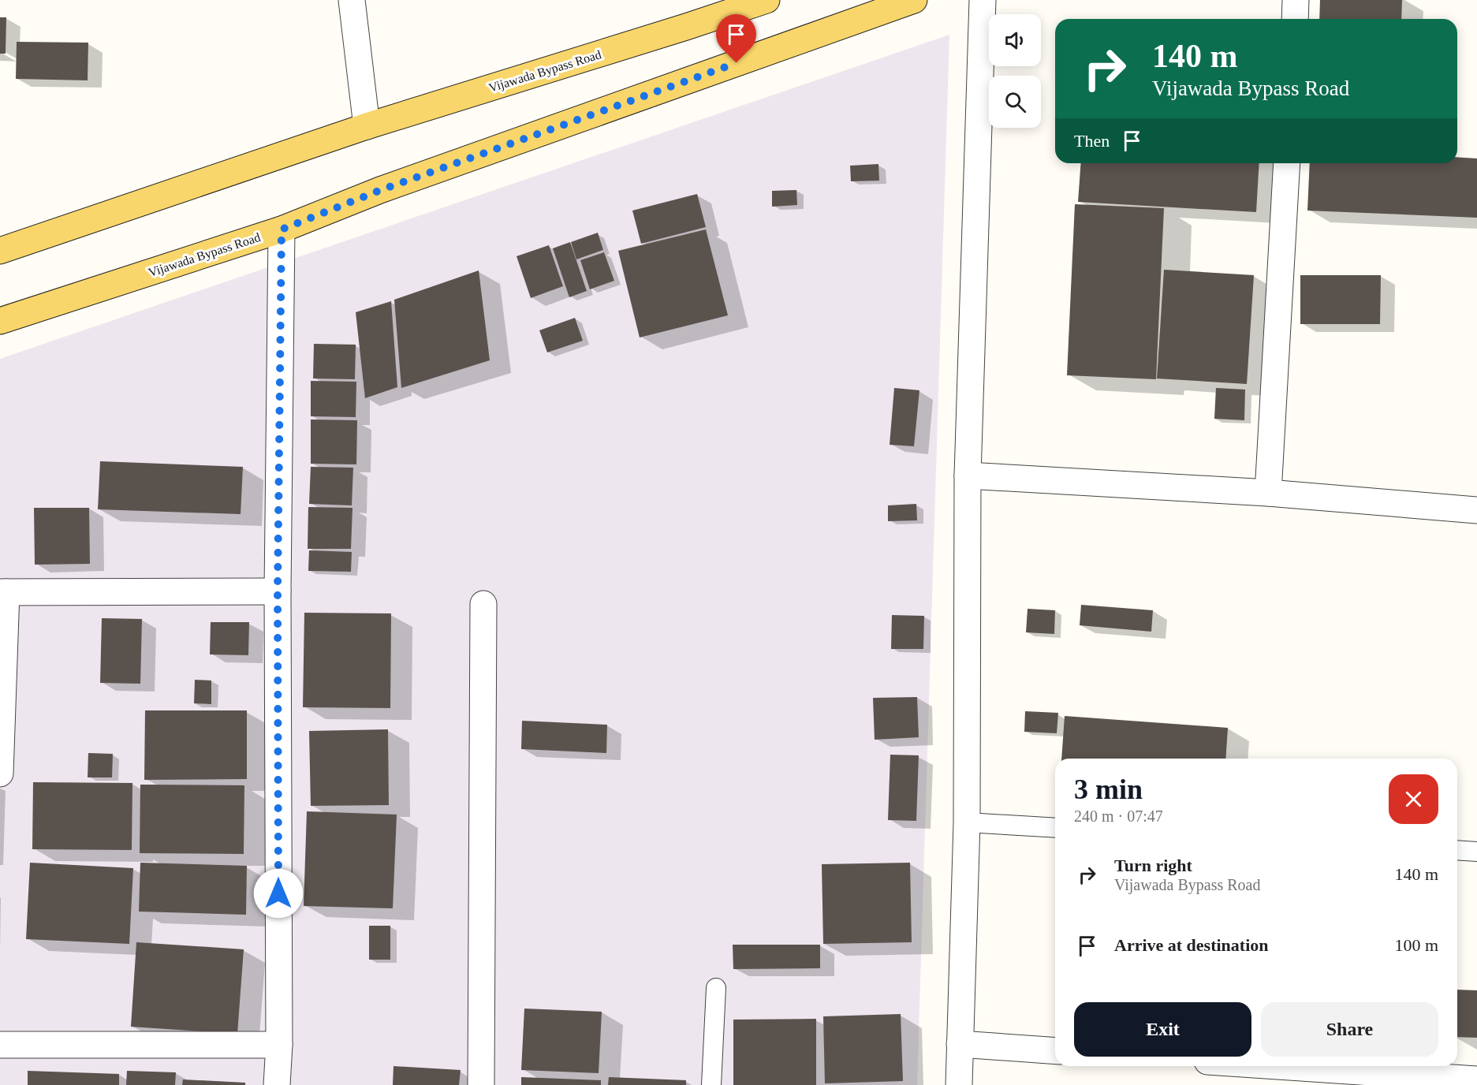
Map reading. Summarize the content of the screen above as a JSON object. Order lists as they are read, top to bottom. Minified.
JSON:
{"streets":{"main road":["Vijawada Bypass Road"]},"page":{"turn":["140 m","Vijawada Bypass Road"],"then":"Then","heading":["3 min","240 m · 07:47"],"list":[{"name":"Turn right","note":"Vijawada Bypass Road","value":"140 m"},{"name":"Arrive at destination","value":"100 m"}],"buttons":["Exit","Share"]}}
